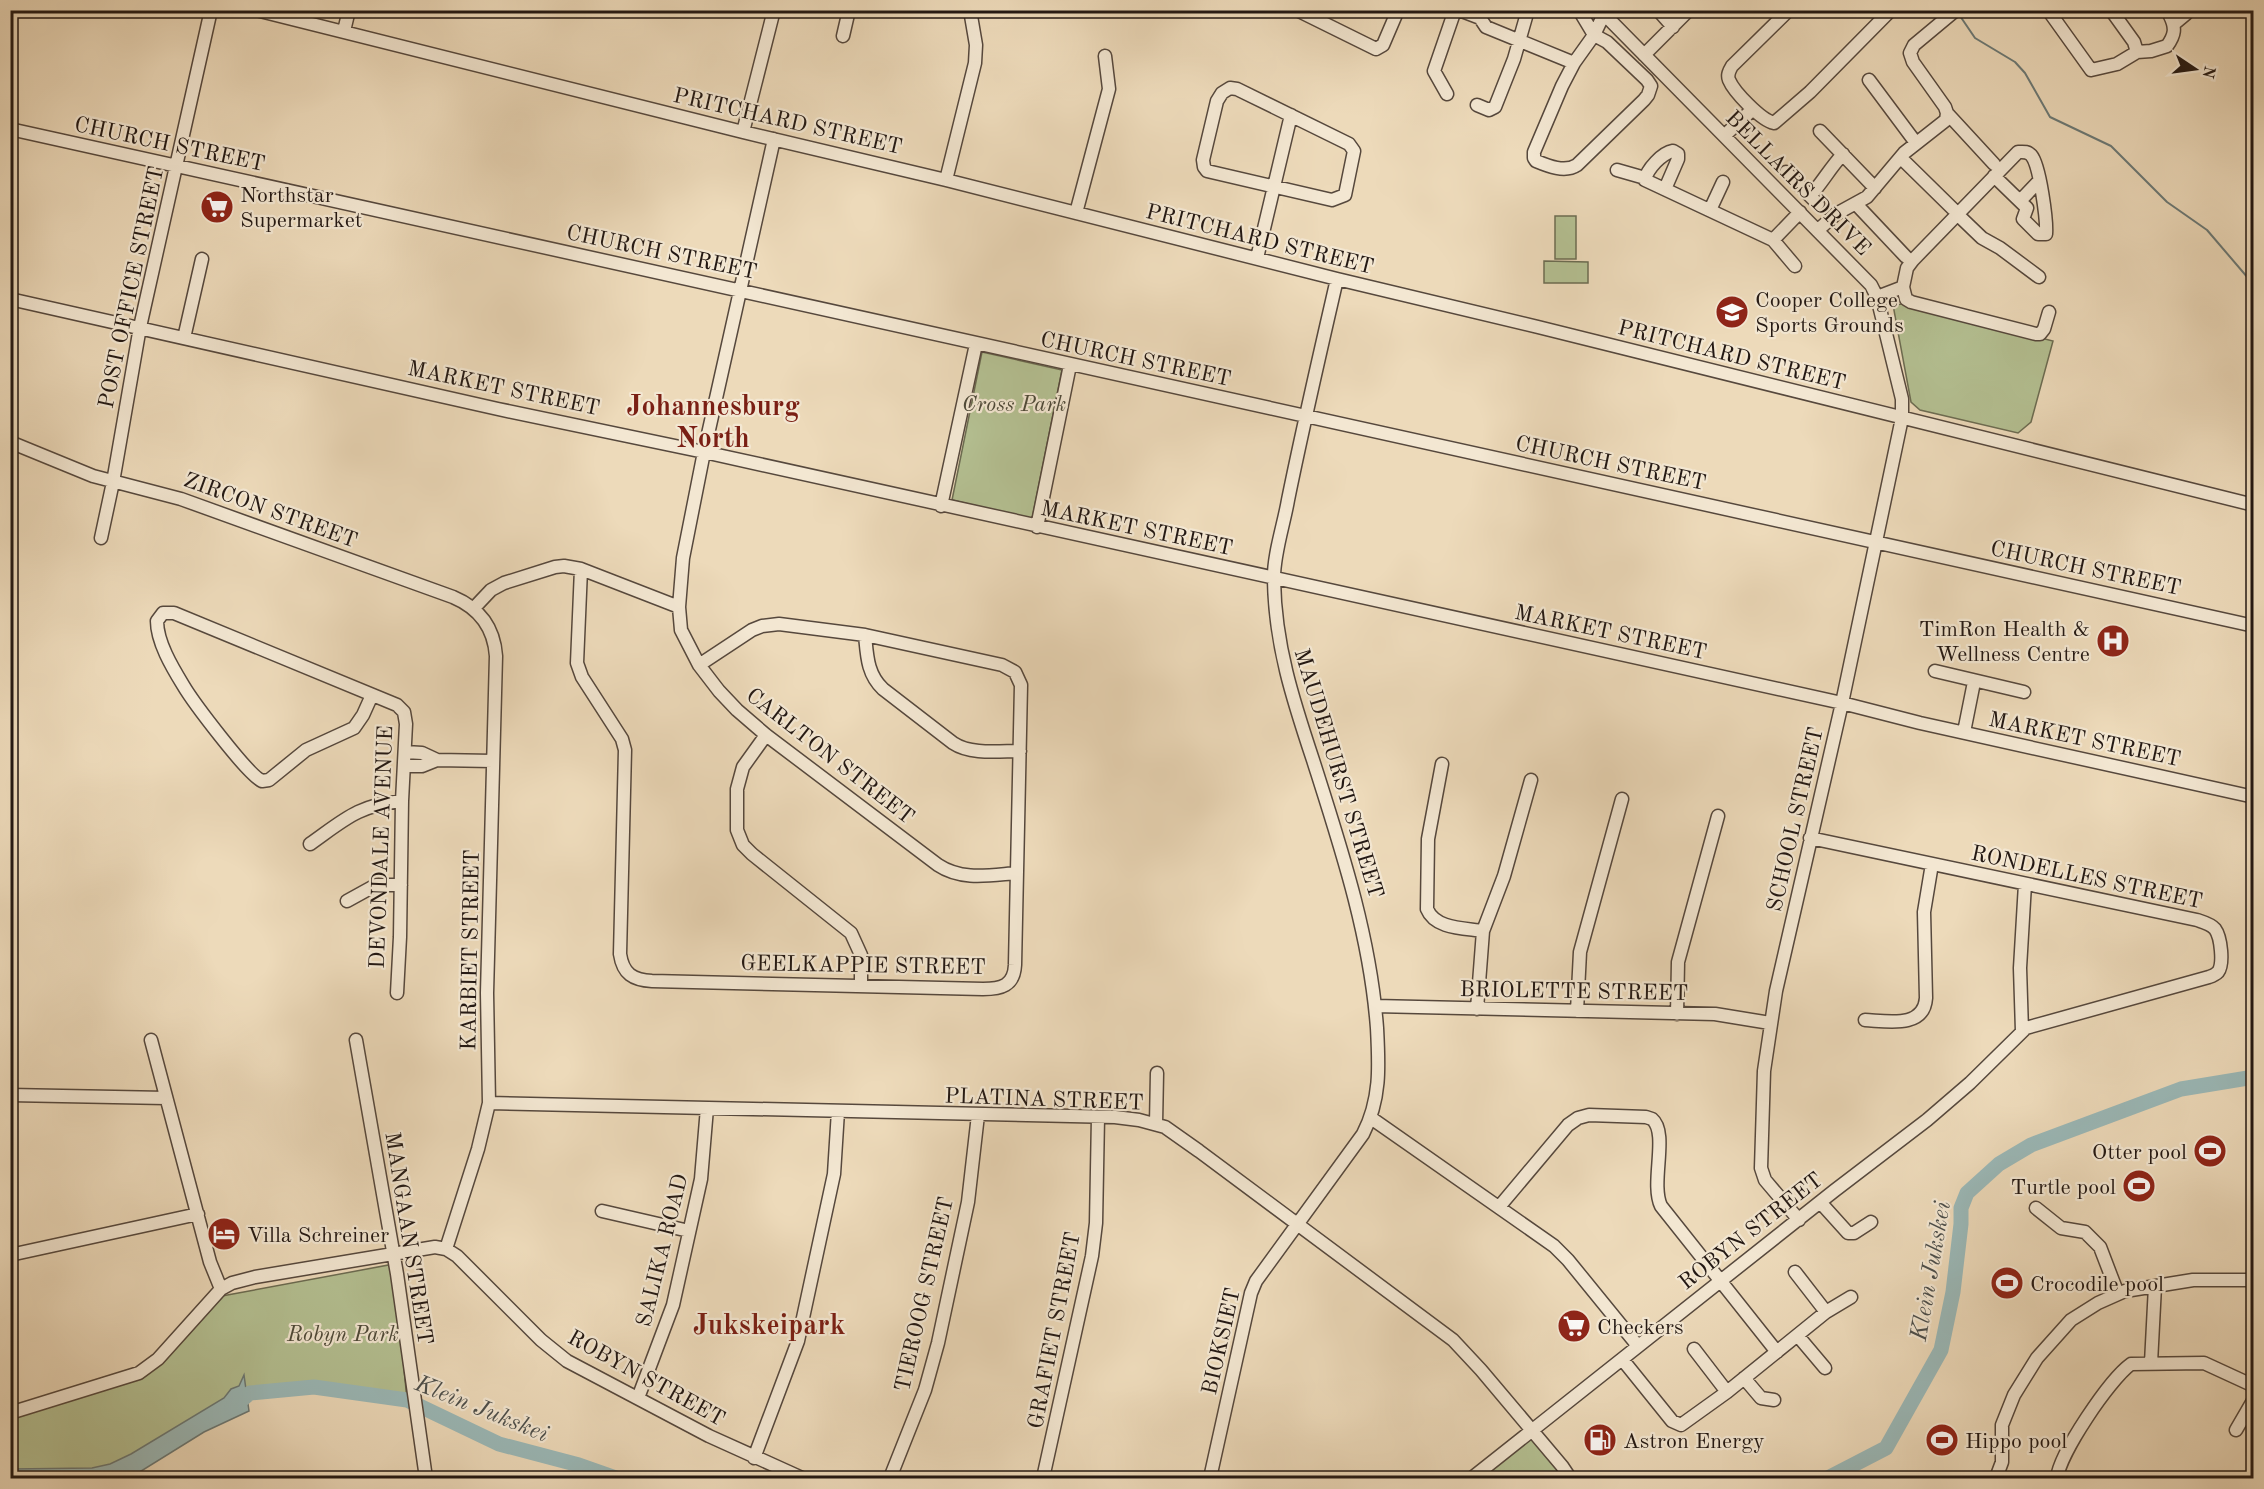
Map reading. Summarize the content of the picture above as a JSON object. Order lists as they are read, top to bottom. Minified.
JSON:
{"streets":{"street":["PRITCHARD STREET","CHURCH STREET","BELLAIRS DRIVE","POST OFFICE STREET","MARKET STREET","ZIRCON STREET","CARLTON STREET","MAUDEHURST STREET","SCHOOL STREET","DEVONDALE AVENUE","RONDELLES STREET","KARBIET STREET","GEELKAPPIE STREET","BRIOLETTE STREET","PLATINA STREET","ROBYN STREET","MANGAAN STREET","SALIKA ROAD","TIEROOG STREET","GRAFIET STREET","BIOKSIET"]},"crossings":[["PRITCHARD STREET","BELLAIRS DRIVE"],["PRITCHARD STREET","CARLTON STREET"],["PRITCHARD STREET","MAUDEHURST STREET"],["PRITCHARD STREET","SCHOOL STREET"],["CHURCH STREET","POST OFFICE STREET"],["CHURCH STREET","CARLTON STREET"],["CHURCH STREET","MAUDEHURST STREET"],["CHURCH STREET","SCHOOL STREET"],["BELLAIRS DRIVE","SCHOOL STREET"],["POST OFFICE STREET","MARKET STREET"],["POST OFFICE STREET","ZIRCON STREET"],["MARKET STREET","CARLTON STREET"],["MARKET STREET","MAUDEHURST STREET"],["MARKET STREET","SCHOOL STREET"],["ZIRCON STREET","KARBIET STREET"],["CARLTON STREET","GEELKAPPIE STREET"],["MAUDEHURST STREET","BRIOLETTE STREET"],["MAUDEHURST STREET","PLATINA STREET"],["MAUDEHURST STREET","BIOKSIET"],["SCHOOL STREET","RONDELLES STREET"],["SCHOOL STREET","BRIOLETTE STREET"],["SCHOOL STREET","ROBYN STREET"],["RONDELLES STREET","ROBYN STREET"],["KARBIET STREET","PLATINA STREET"],["KARBIET STREET","ROBYN STREET"],["PLATINA STREET","ROBYN STREET"],["PLATINA STREET","SALIKA ROAD"],["PLATINA STREET","TIEROOG STREET"],["PLATINA STREET","GRAFIET STREET"],["PLATINA STREET","BIOKSIET"],["ROBYN STREET","SALIKA ROAD"]],"districts":["Johannesburg North","Jukskeipark"],"water":["Klein Jukskei"],"parks":["Cross Park","Robyn Park"],"places":{"supermarket":["Northstar Supermarket","Checkers"],"school or university":["Cooper College Sports Grounds"],"hospital":["TimRon Health & Wellness Centre"],"sports":["Otter pool","Turtle pool","Crocodile pool","Hippo pool"],"hotel":["Villa Schreiner"],"fuel station":["Astron Energy"]},"north":"right"}
